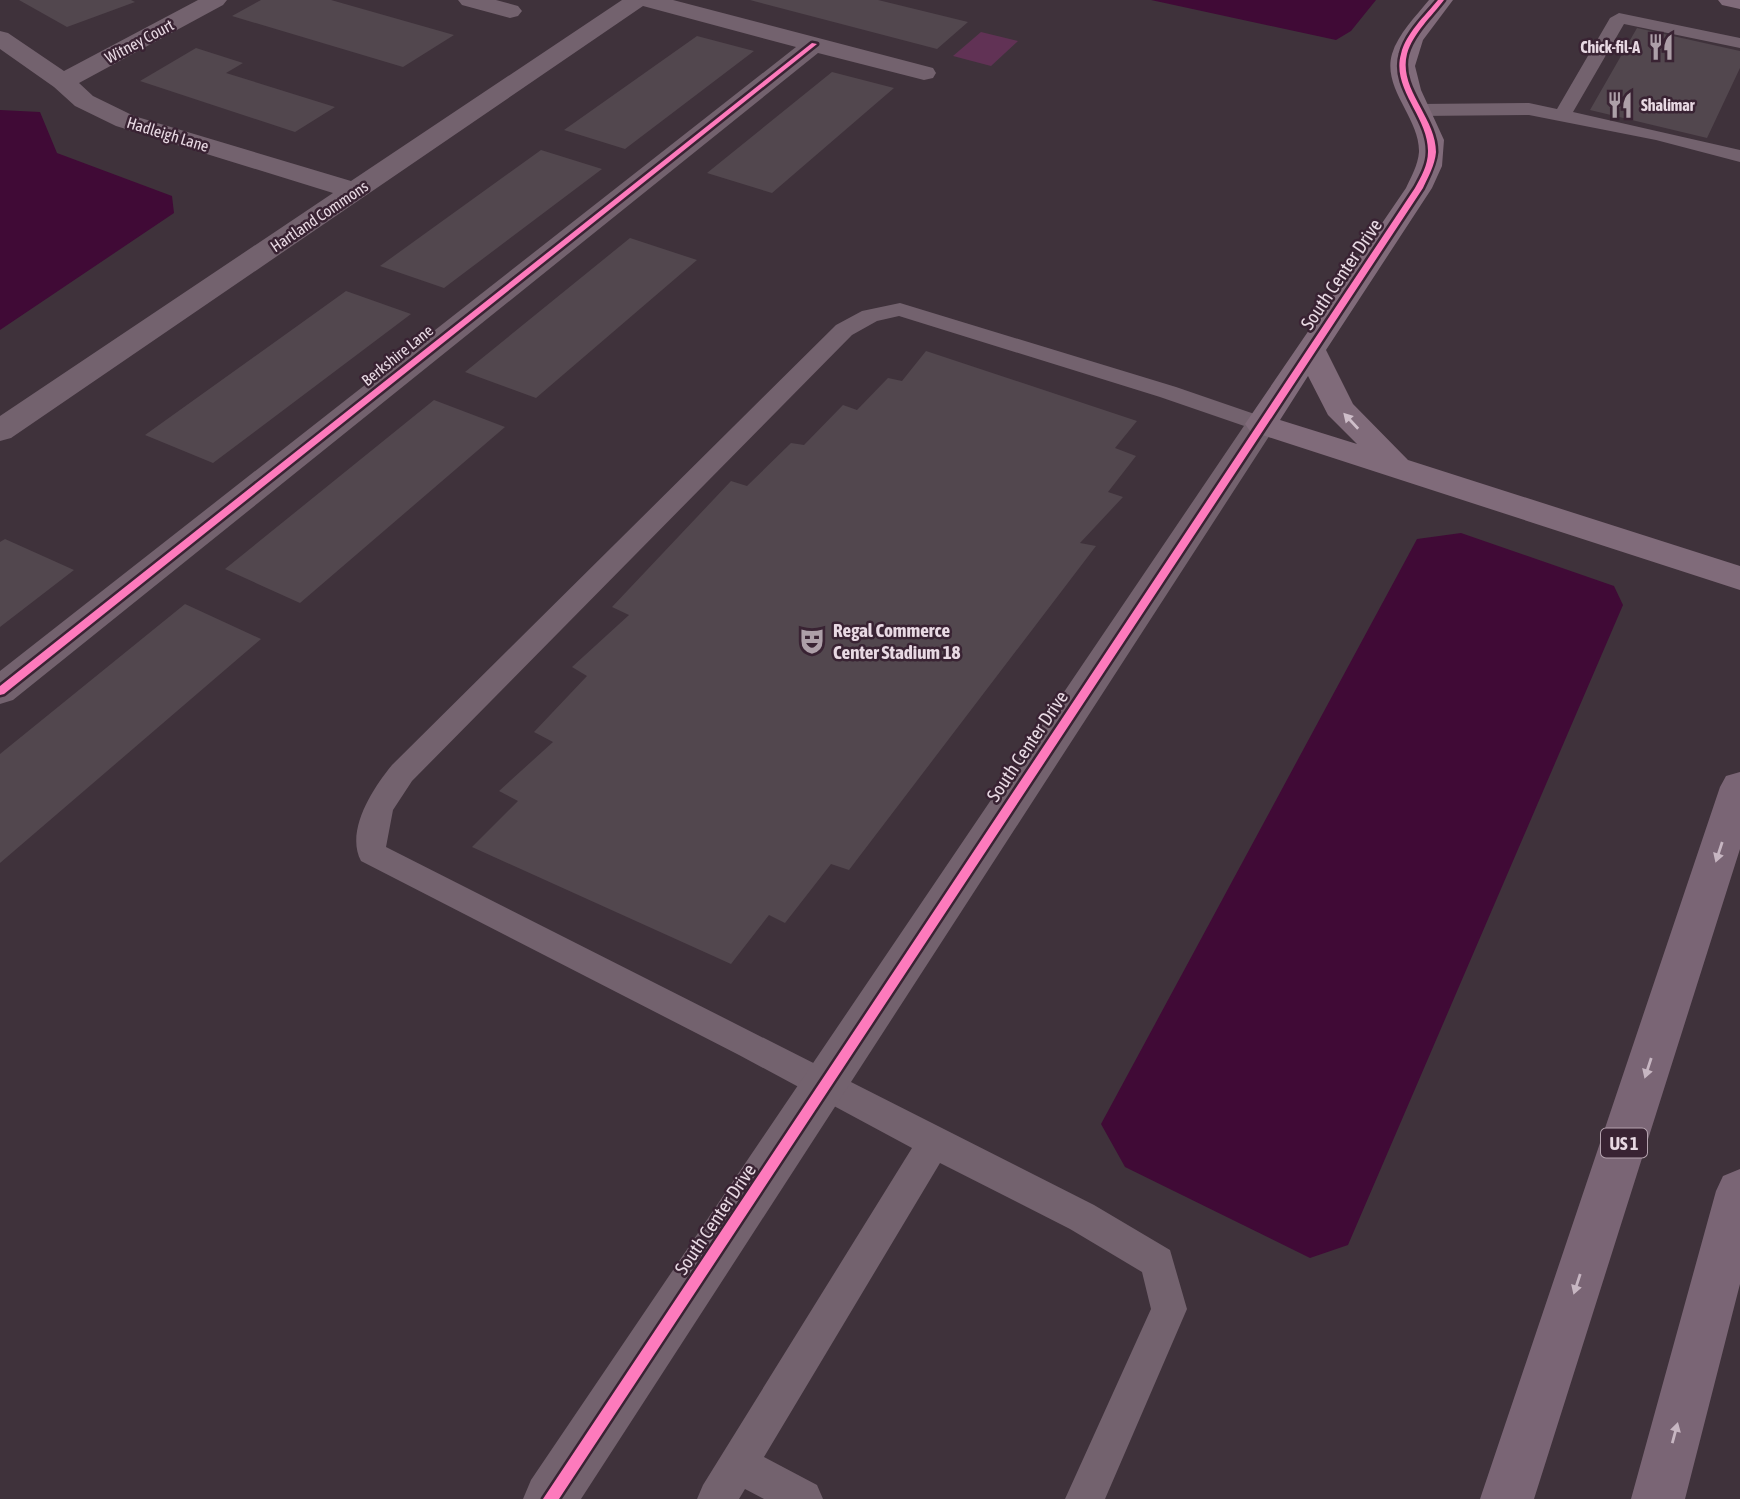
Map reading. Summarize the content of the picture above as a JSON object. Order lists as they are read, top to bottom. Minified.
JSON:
{"streets":{"highway":["US 1"],"street":["Witney Court","Hadleigh Lane","Hartland Commons","South Center Drive","Berkshire Lane"]},"crossings":[["Witney Court","Hadleigh Lane"],["Hadleigh Lane","Hartland Commons"]],"places":{"restaurant":["Chick-fil-A","Shalimar"],"theatre":["Regal Commerce Center Stadium 18"]}}
